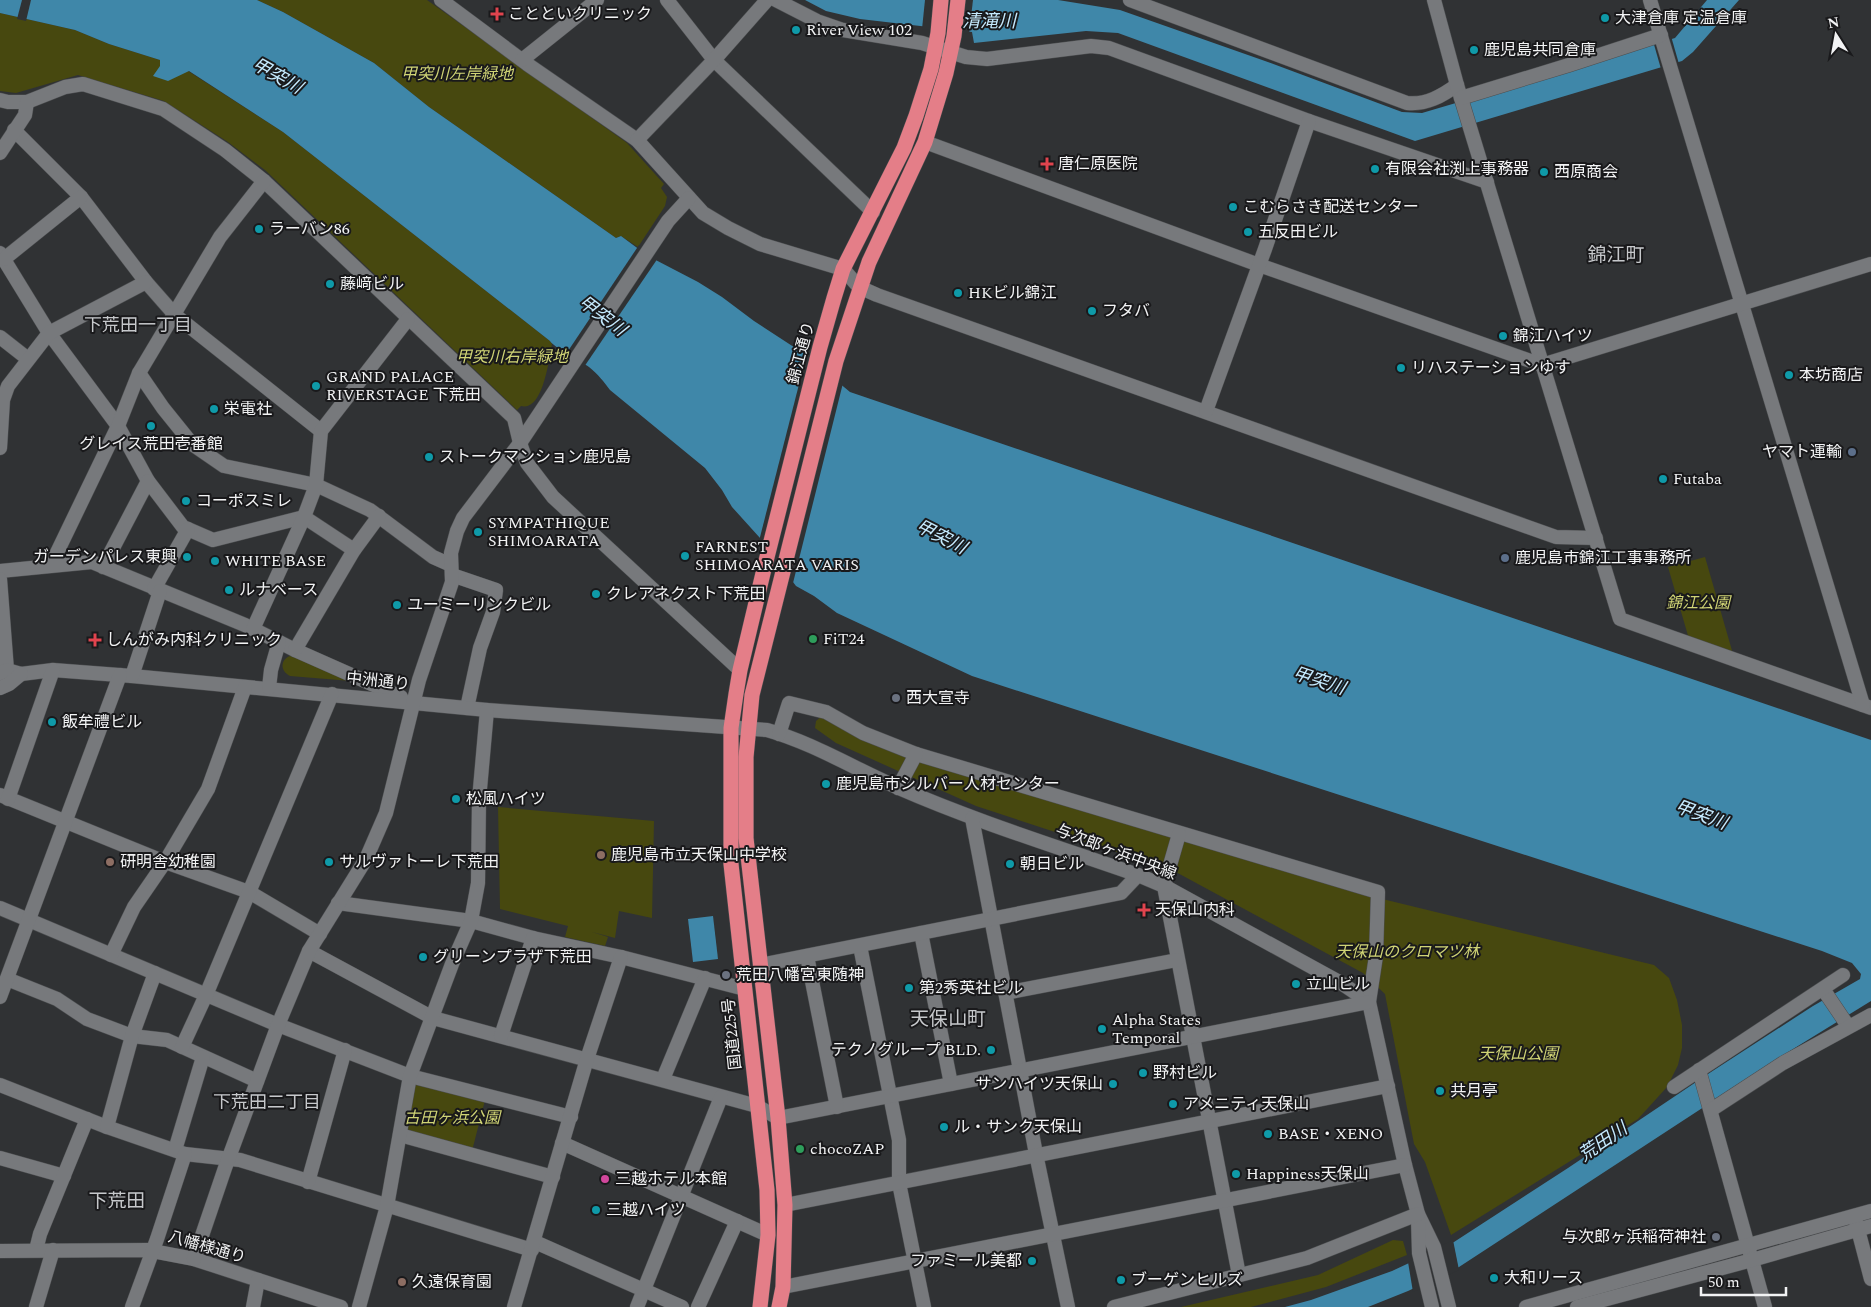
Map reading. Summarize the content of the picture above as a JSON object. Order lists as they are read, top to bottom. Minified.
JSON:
{"streets":{"highway":["錦江通り","国道225号"],"street":["中洲通り","与次郎ヶ浜中央線","八幡様通り"]},"crossings":[["錦江通り","中洲通り"],["錦江通り","国道225号"],["中洲通り","与次郎ヶ浜中央線"],["中洲通り","国道225号"]],"districts":["錦江町","下荒田一丁目","天保山町","下荒田二丁目","下荒田"],"water":["清滝川","甲突川","荒田川"],"parks":["甲突川左岸緑地","甲突川右岸緑地","錦江公園","天保山のクロマツ林","天保山公園","古田ヶ浜公園"],"places":{"health":["ことといクリニック","唐仁原医院","しんがみ内科クリニック","天保山内科"],"other":["大津倉庫 定温倉庫","River View 102","鹿児島共同倉庫","有限会社渕上事務器","西原商会","こむらさき配送センター","ラーバン86","五反田ビル","藤﨑ビル","HKビル錦江","フタバ","錦江ハイツ","リハステーションゆす","本坊商店","GRAND PALACE RIVERSTAGE 下荒田","栄電社","グレイス荒田壱番館","ヤマト運輸","ストークマンション鹿児島","Futaba","コーポスミレ","SYMPATHIQUE SHIMOARATA","FARNEST SHIMOARATA VARIS","ガーデンパレス東興","鹿児島市錦江工事事務所","WHITE BASE","ルナベース","クレアネクスト下荒田","ユーミーリンクビル","FiT24","西大宣寺","飯牟禮ビル","鹿児島市シルバー人材センター","松風ハイツ","鹿児島市立天保山中学校","研明舎幼稚園","サルヴァトーレ下荒田","朝日ビル","グリーンプラザ下荒田","荒田八幡宮東随神","立山ビル","第2秀英社ビル","Alpha States Temporal","テクノグループ BLD.","野村ビル","サンハイツ天保山","共月亭","アメニティ天保山","ル・サンク天保山","BASE・XENO","chocoZAP","Happiness天保山","三越ホテル本館","三越ハイツ","与次郎ヶ浜稲荷神社","ファミール美都","大和リース","ブーゲンヒルズ","久遠保育園"]},"scale_bar":"50 m","north":"top"}
